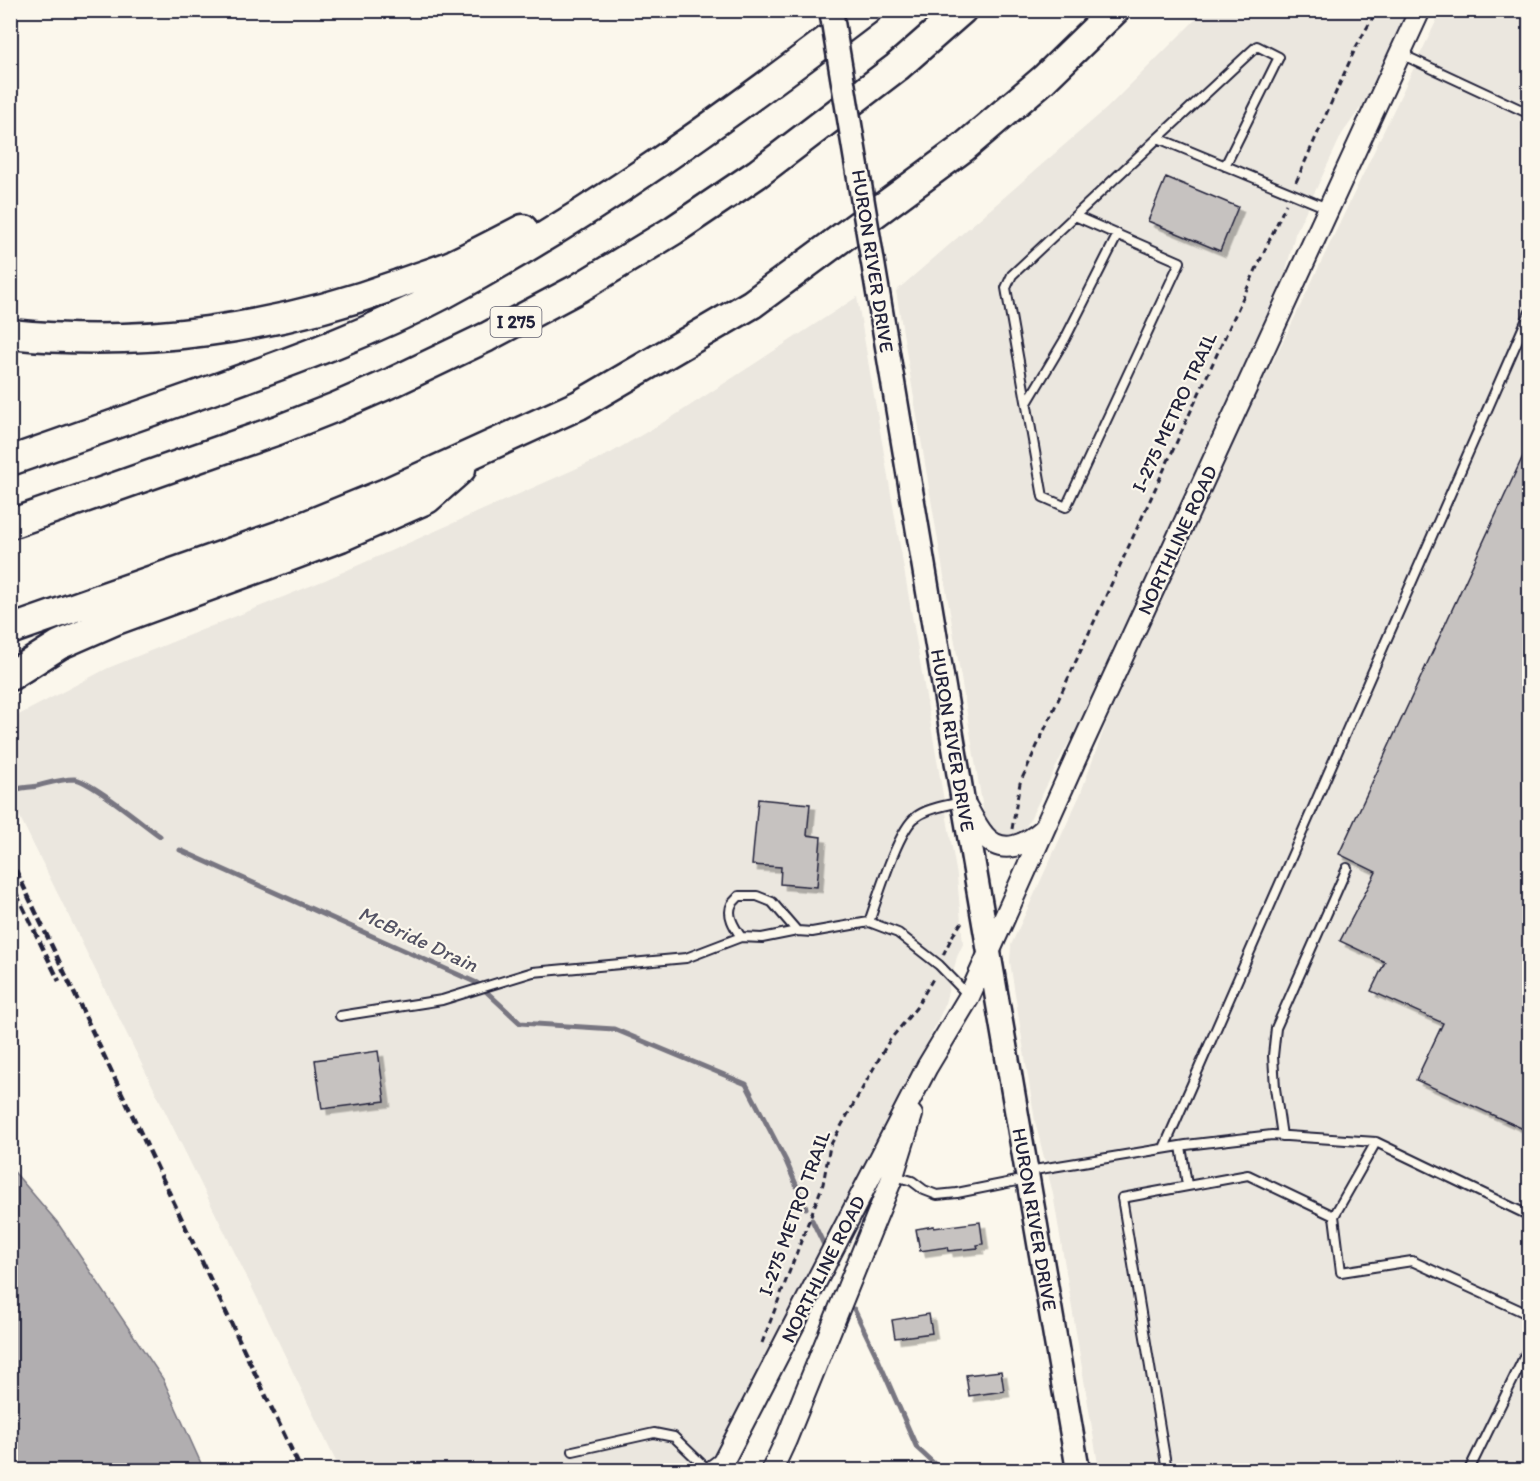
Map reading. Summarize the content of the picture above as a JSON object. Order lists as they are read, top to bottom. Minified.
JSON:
{"streets":{"highway":["I 275"],"main road":["HURON RIVER DRIVE"],"street":["NORTHLINE ROAD"],"path":["I-275 METRO TRAIL"]},"crossings":[["HURON RIVER DRIVE","NORTHLINE ROAD"]],"water":["McBride Drain"]}
